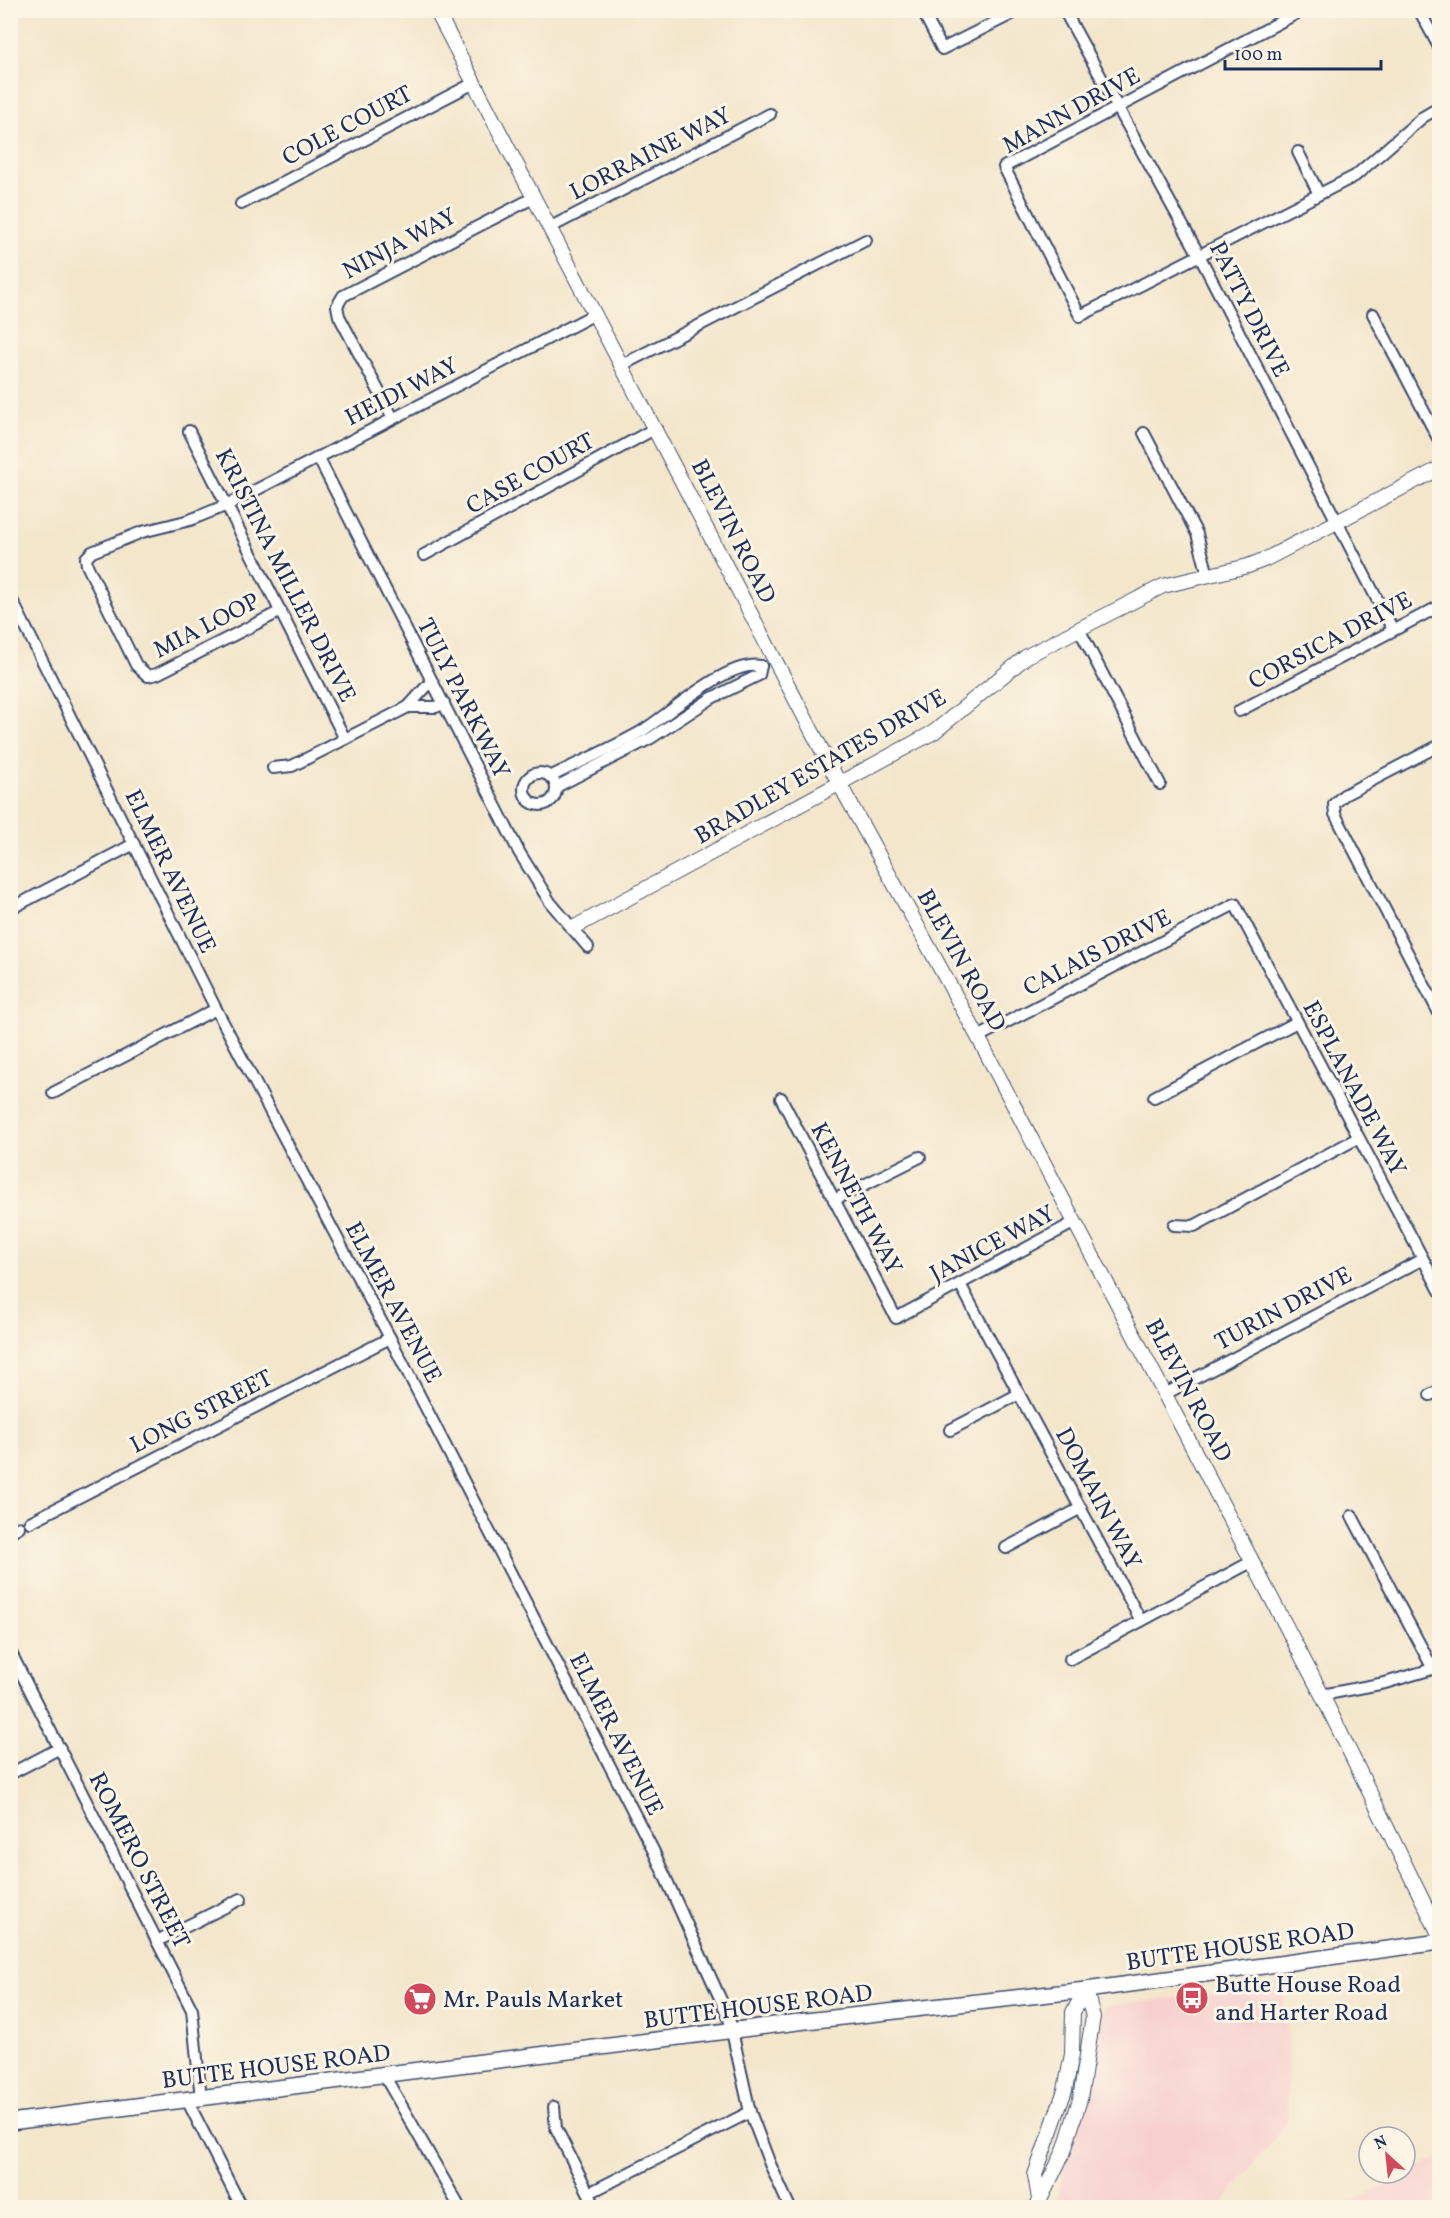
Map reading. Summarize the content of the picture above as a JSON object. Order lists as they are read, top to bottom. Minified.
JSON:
{"streets":{"main road":["BUTTE HOUSE ROAD"],"street":["MANN DRIVE","COLE COURT","LORRAINE WAY","NINJA WAY","PATTY DRIVE","HEIDI WAY","CASE COURT","BLEVIN ROAD","KRISTINA MILLER DRIVE","MIA LOOP","CORSICA DRIVE","TULY PARKWAY","BRADLEY ESTATES DRIVE","ELMER AVENUE","CALAIS DRIVE","ESPLANADE WAY","KENNETH WAY","JANICE WAY","TURIN DRIVE","LONG STREET","DOMAIN WAY","ROMERO STREET"]},"crossings":[["MANN DRIVE","PATTY DRIVE"],["COLE COURT","BLEVIN ROAD"],["LORRAINE WAY","BLEVIN ROAD"],["NINJA WAY","HEIDI WAY"],["NINJA WAY","BLEVIN ROAD"],["PATTY DRIVE","CORSICA DRIVE"],["PATTY DRIVE","BRADLEY ESTATES DRIVE"],["HEIDI WAY","BLEVIN ROAD"],["HEIDI WAY","KRISTINA MILLER DRIVE"],["HEIDI WAY","MIA LOOP"],["HEIDI WAY","TULY PARKWAY"],["CASE COURT","BLEVIN ROAD"],["BLEVIN ROAD","BRADLEY ESTATES DRIVE"],["BLEVIN ROAD","CALAIS DRIVE"],["BLEVIN ROAD","JANICE WAY"],["BLEVIN ROAD","TURIN DRIVE"],["KRISTINA MILLER DRIVE","MIA LOOP"],["TULY PARKWAY","BRADLEY ESTATES DRIVE"],["ELMER AVENUE","LONG STREET"],["ELMER AVENUE","BUTTE HOUSE ROAD"],["CALAIS DRIVE","ESPLANADE WAY"],["ESPLANADE WAY","TURIN DRIVE"],["KENNETH WAY","JANICE WAY"],["JANICE WAY","DOMAIN WAY"],["ROMERO STREET","BUTTE HOUSE ROAD"]],"places":{"bus stop":["Butte House Road and Harter Road"],"supermarket":["Mr. Pauls Market"]},"scale_bar":"100 m","north":"top left"}
